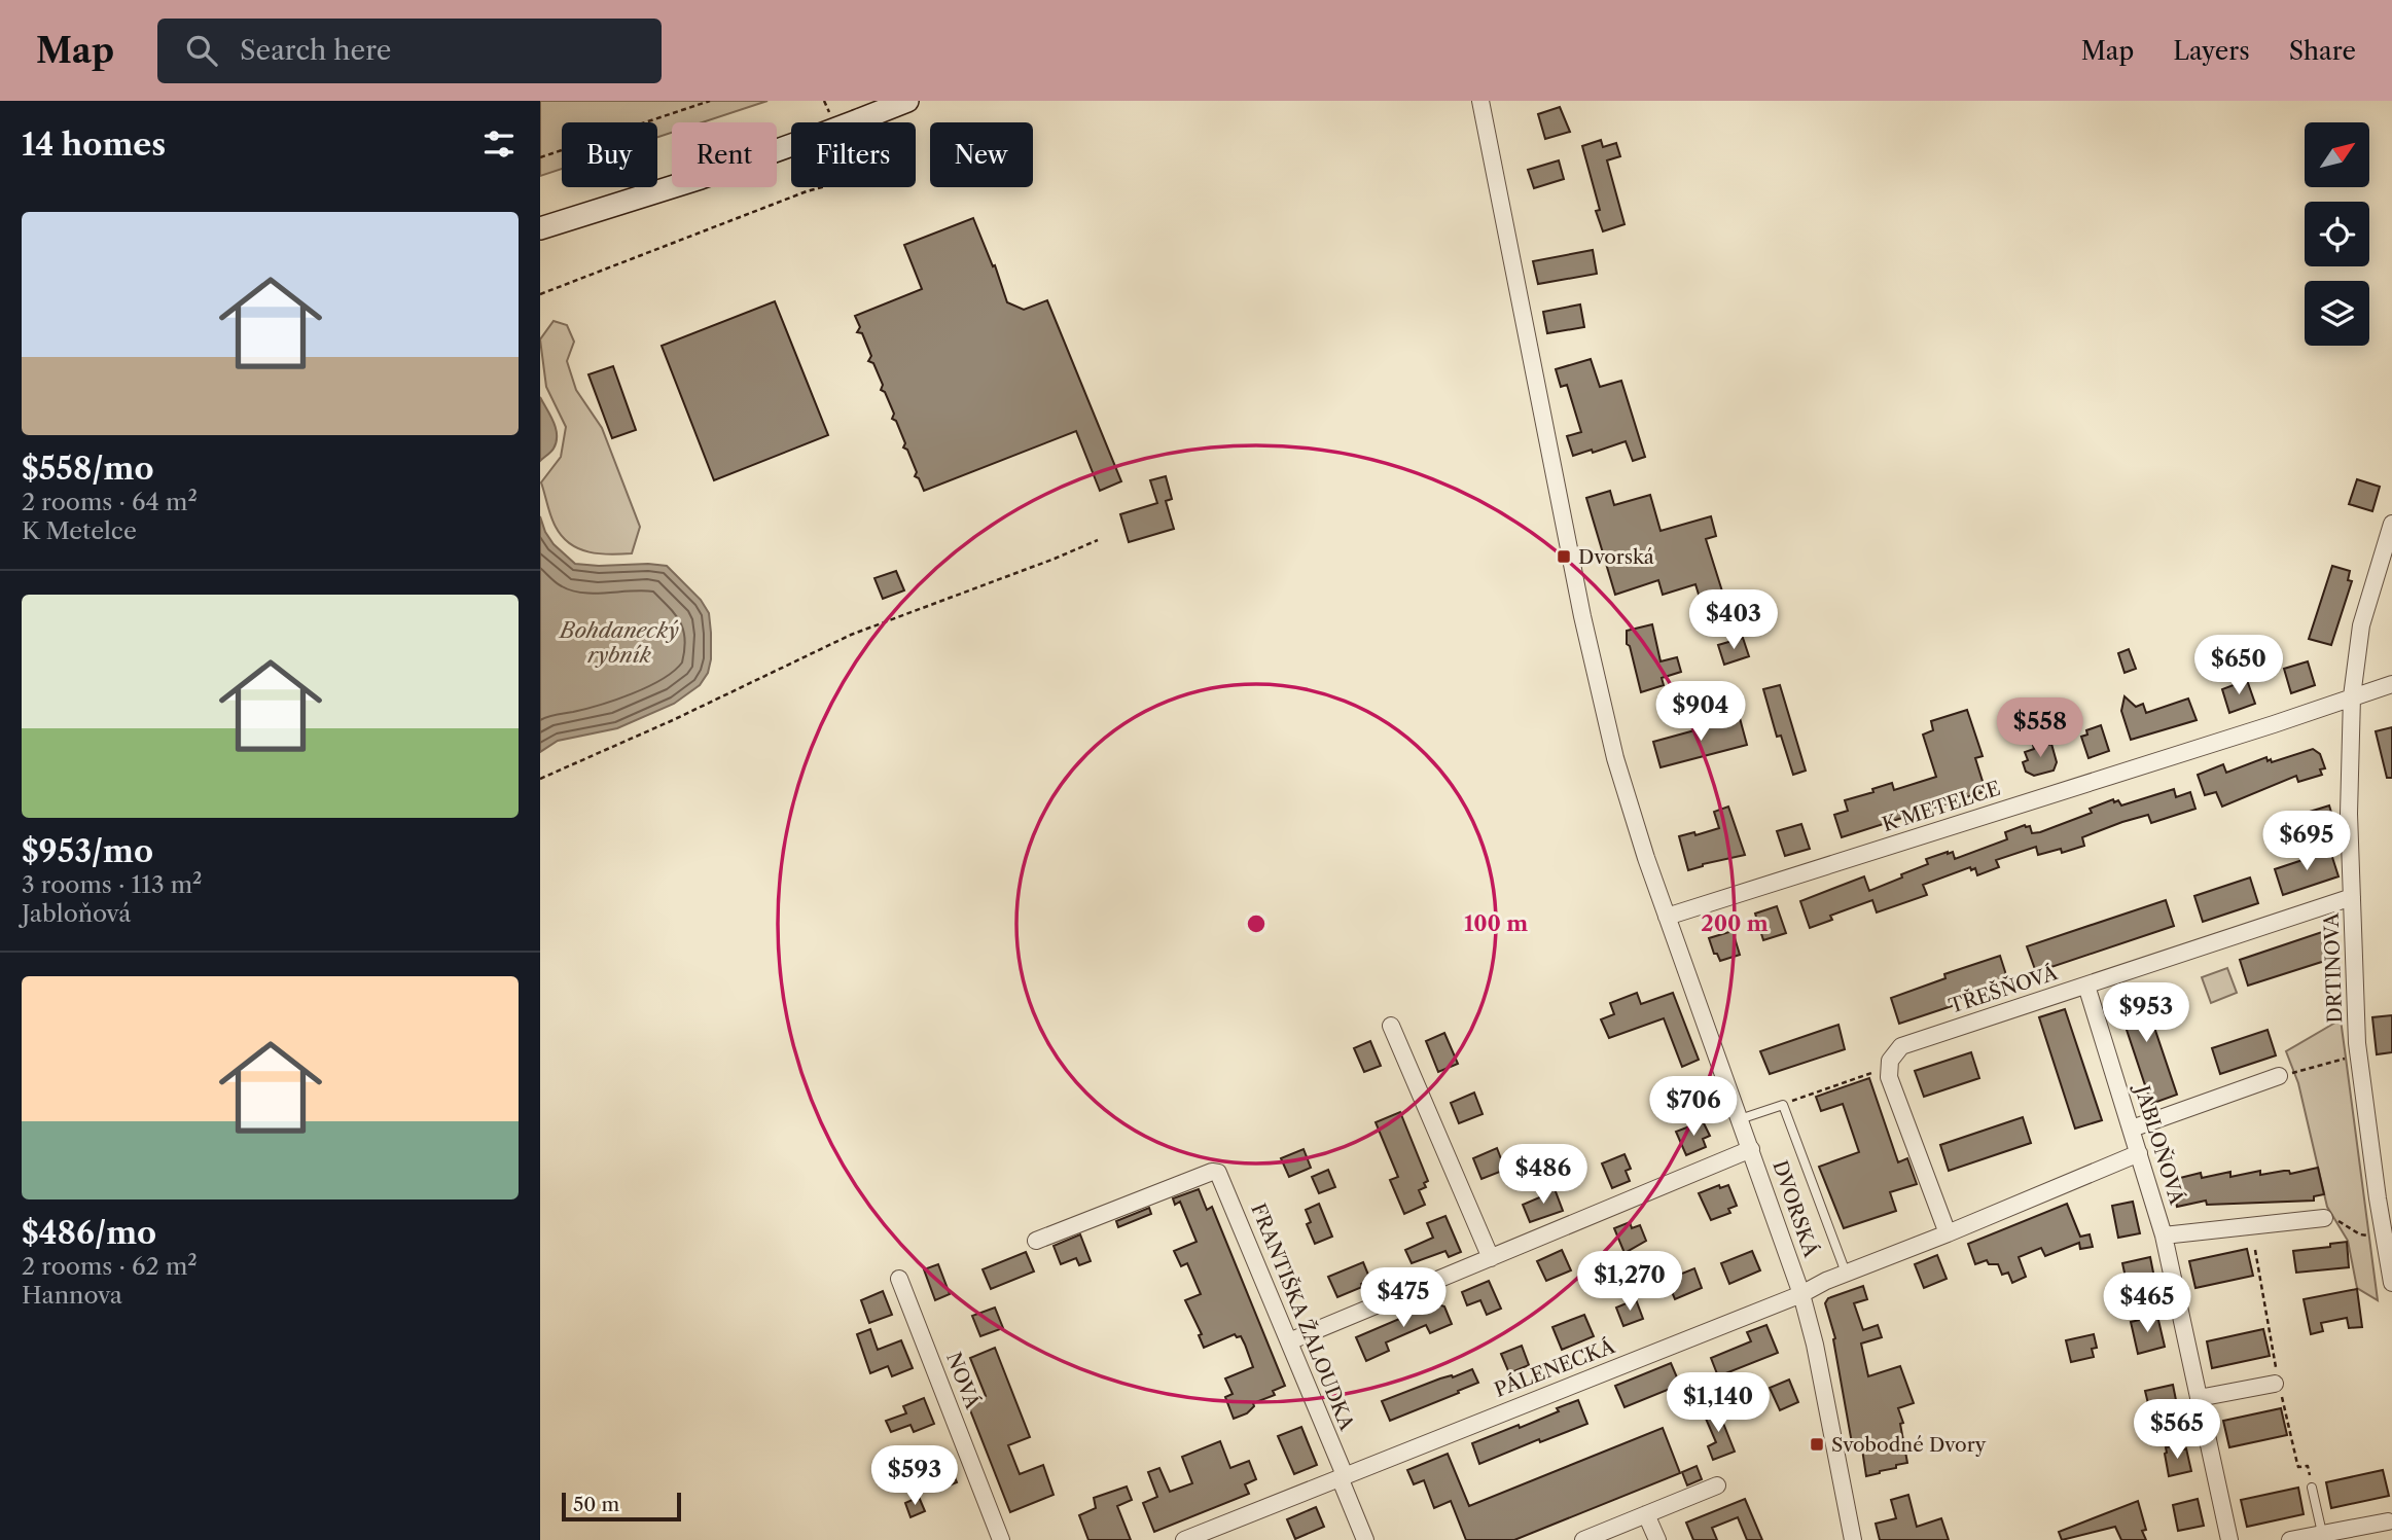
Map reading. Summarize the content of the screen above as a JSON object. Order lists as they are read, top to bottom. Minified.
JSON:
{"streets":{"street":["K METELCE","DRTINOVA","TŘEŠŇOVÁ","JABLOŇOVÁ","DVORSKÁ","FRANTIŠKA ŽALOUDKA","PÁLENECKÁ","NOVÁ"]},"crossings":[["K METELCE","DRTINOVA"],["K METELCE","DVORSKÁ"],["DRTINOVA","TŘEŠŇOVÁ"],["TŘEŠŇOVÁ","JABLOŇOVÁ"],["JABLOŇOVÁ","PÁLENECKÁ"],["DVORSKÁ","PÁLENECKÁ"],["FRANTIŠKA ŽALOUDKA","PÁLENECKÁ"]],"water":["Bohdanecký rybník"],"places":{"transit":["Dvorská","Svobodné Dvory"]},"scale_bar":"50 m","north":"top right","page":{"header":"Map","search":"Search here","nav":["Map","Layers","Share"],"heading":"14 homes","chip":["Buy","Rent","Filters","New"],"list":[{"name":"$558/mo","note":"2 rooms · 64 m² · K Metelce"},{"name":"$953/mo","note":"3 rooms · 113 m² · Jabloňová"},{"name":"$486/mo","note":"2 rooms · 62 m² · Hannova"}],"price":["$403","$650","$904","$558","$695","$953","$706","$486","$1,270","$475","$465","$1,140","$565","$593"],"scale":"50 m"},"rings":["100 m","200 m"]}
